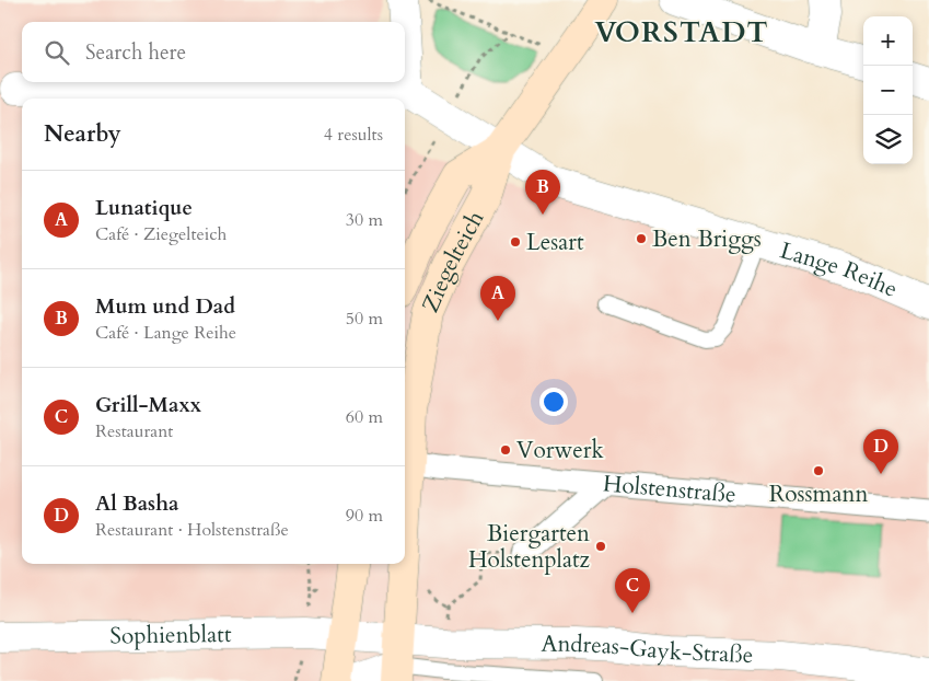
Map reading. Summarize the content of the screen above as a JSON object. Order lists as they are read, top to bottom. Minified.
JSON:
{"streets":{"main road":["Ziegelteich"],"street":["Lange Reihe","Holstenstraße","Sophienblatt","Andreas-Gayk-Straße"]},"crossings":[["Ziegelteich","Lange Reihe"],["Ziegelteich","Holstenstraße"],["Ziegelteich","Sophienblatt"],["Ziegelteich","Andreas-Gayk-Straße"],["Sophienblatt","Andreas-Gayk-Straße"]],"districts":["VORSTADT"],"places":["Ben Briggs","Lesart","Vorwerk","Rossmann","Biergarten Holstenplatz"],"page":{"map_buttons":["+","−"],"search":"Search here","heading":["Nearby","4 results"],"pins":["B","A","D","C"],"list":[{"mark":"A","name":"Lunatique","note":"Café · Ziegelteich","value":"30 m"},{"mark":"B","name":"Mum und Dad","note":"Café · Lange Reihe","value":"50 m"},{"mark":"C","name":"Grill-Maxx","note":"Restaurant","value":"60 m"},{"mark":"D","name":"Al Basha","note":"Restaurant · Holstenstraße","value":"90 m"}]}}
